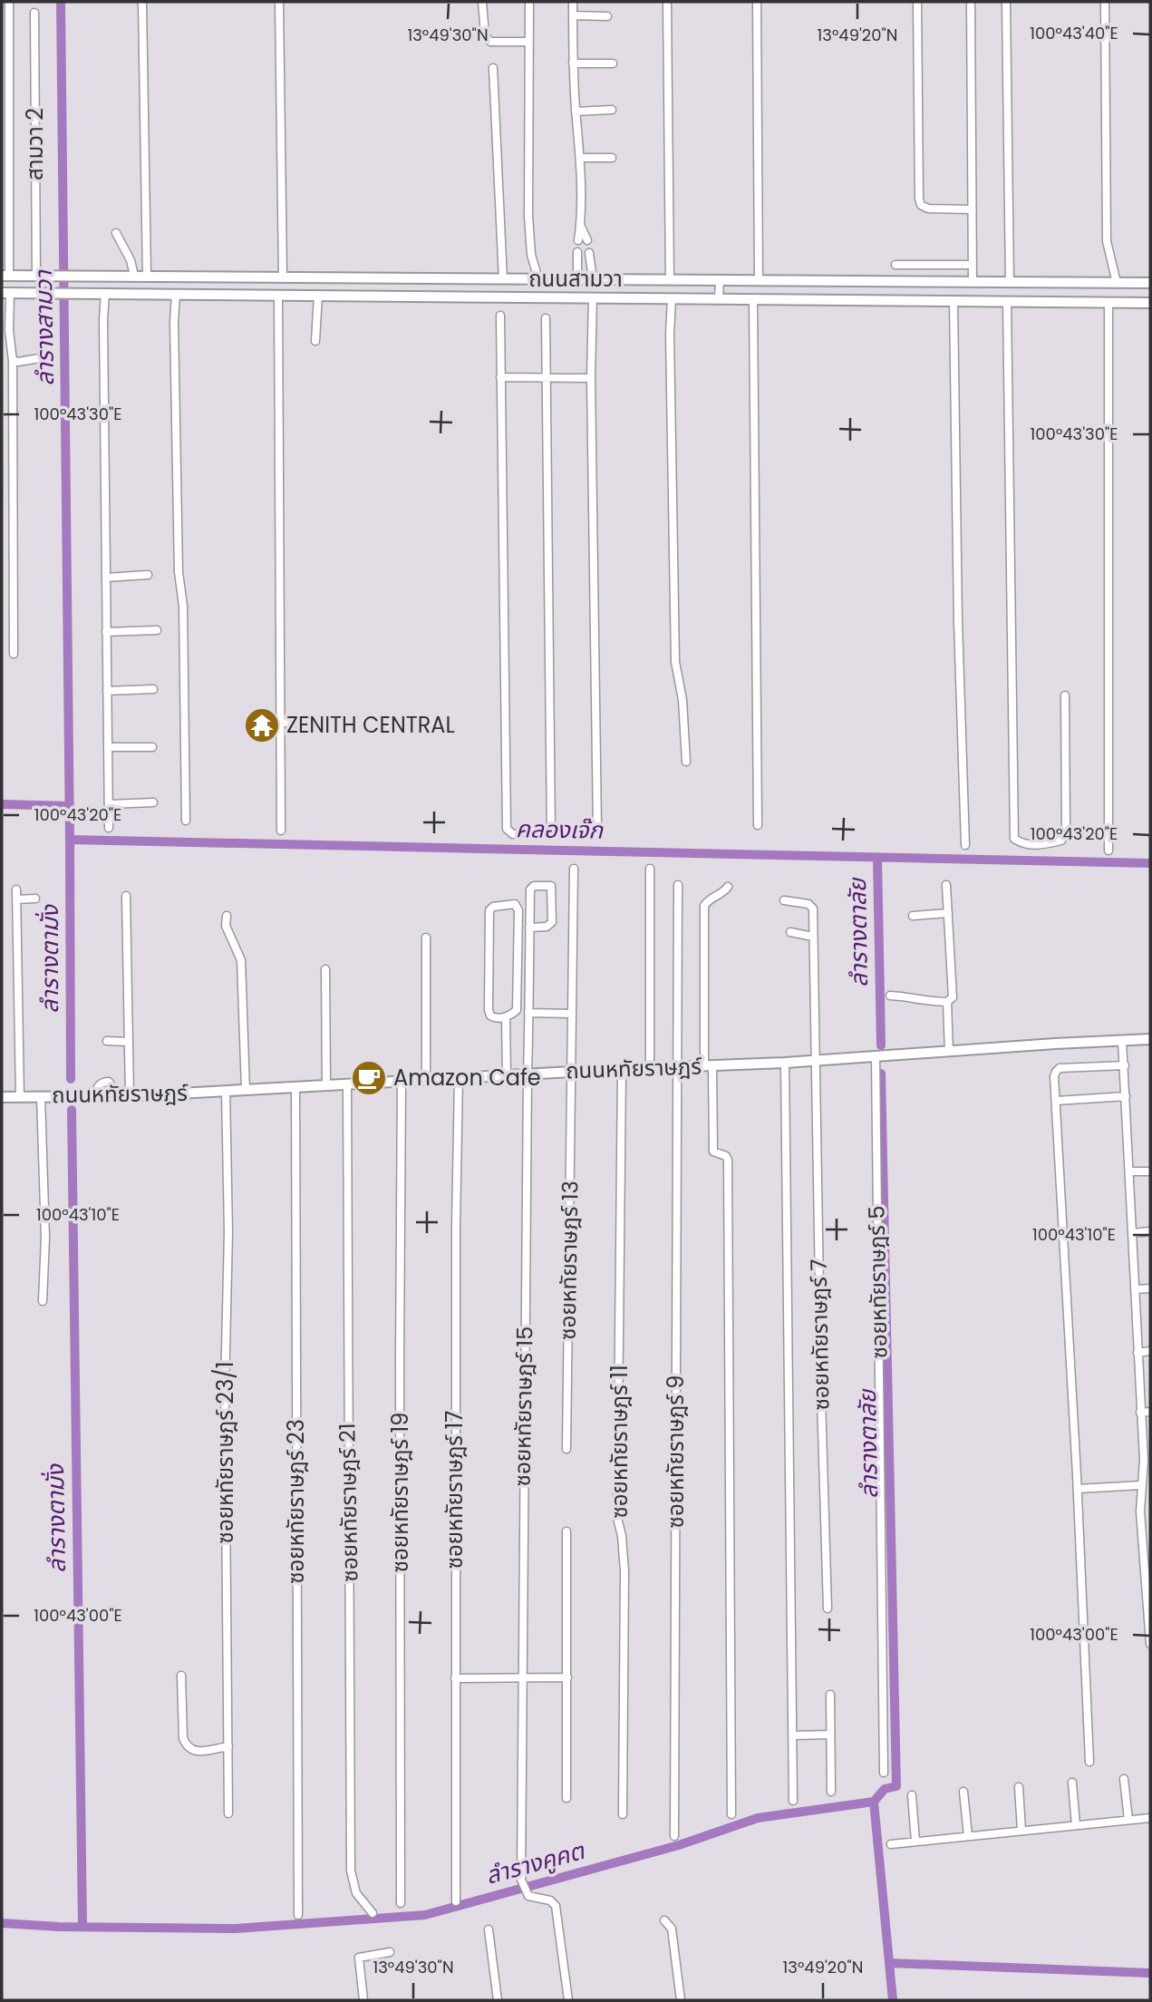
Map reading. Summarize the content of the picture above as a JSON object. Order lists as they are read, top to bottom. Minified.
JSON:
{"streets":{"street":["สามวา 2","ถนนสามวา","ถนนหทัยราษฎร์","ซอยหทัยราษฎร์ 13","ซอยหทัยราษฎร์ 5","ซอยหทัยราษฎร์ 7","ซอยหทัยราษฎร์ 15","ซอยหทัยราษฎร์ 11","ซอยหทัยราษฎร์ 9","ซอยหทัยราษฎร์ 23/1","ซอยหทัยราษฎร์ 17","ซอยหทัยราษฎร์ 19","ซอยหทัยราษฎร์ 23","ซอยหทัยราษฎร์ 21"]},"crossings":[["สามวา 2","ถนนสามวา"],["ถนนหทัยราษฎร์","ซอยหทัยราษฎร์ 13"],["ถนนหทัยราษฎร์","ซอยหทัยราษฎร์ 5"],["ถนนหทัยราษฎร์","ซอยหทัยราษฎร์ 7"],["ถนนหทัยราษฎร์","ซอยหทัยราษฎร์ 15"],["ถนนหทัยราษฎร์","ซอยหทัยราษฎร์ 11"],["ถนนหทัยราษฎร์","ซอยหทัยราษฎร์ 9"],["ถนนหทัยราษฎร์","ซอยหทัยราษฎร์ 23/1"],["ถนนหทัยราษฎร์","ซอยหทัยราษฎร์ 17"],["ถนนหทัยราษฎร์","ซอยหทัยราษฎร์ 19"],["ถนนหทัยราษฎร์","ซอยหทัยราษฎร์ 23"],["ถนนหทัยราษฎร์","ซอยหทัยราษฎร์ 21"]],"water":["ลำรางสามวา","คลองเจ๊ก","ลำรางตาลัย","ลำรางตามั่ง","ลำรางคูคต"],"places":{"temple":["ZENITH CENTRAL"],"cafe":["Amazon Cafe"]},"coordinates":["100°43'40\"E","13°49'30\"N","13°49'20\"N","100°43'30\"E","100°43'20\"E","100°43'10\"E","100°43'00\"E"]}
